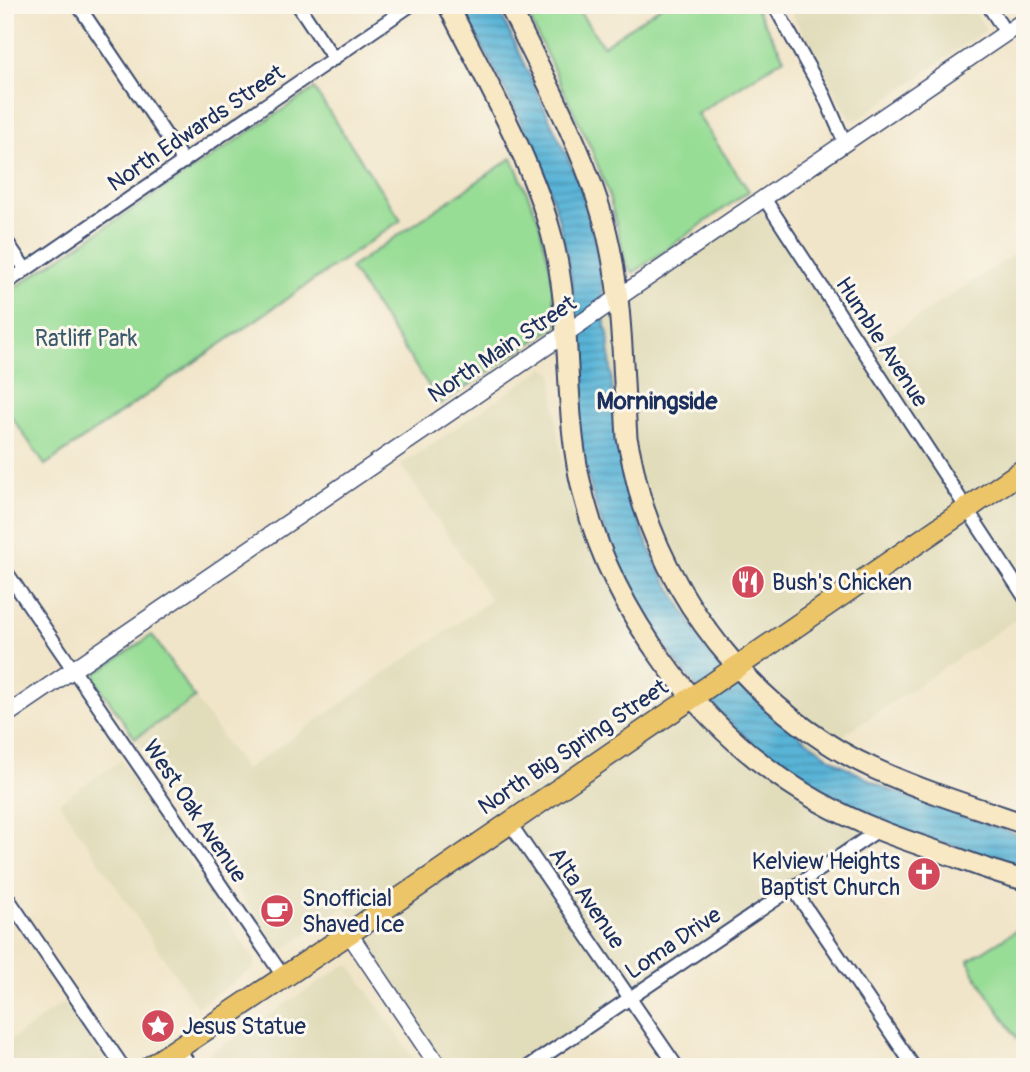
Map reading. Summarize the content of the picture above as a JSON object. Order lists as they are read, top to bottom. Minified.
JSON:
{"streets":{"highway":["North Big Spring Street"],"street":["North Edwards Street","Humble Avenue","North Main Street","West Oak Avenue","Alta Avenue","Loma Drive"]},"crossings":[["Humble Avenue","North Main Street"],["Humble Avenue","North Big Spring Street"],["North Main Street","West Oak Avenue"],["North Big Spring Street","West Oak Avenue"],["North Big Spring Street","Alta Avenue"],["Alta Avenue","Loma Drive"]],"districts":["Morningside"],"parks":["Ratliff Park"],"places":{"restaurant":["Bush's Chicken"],"church":["Kelview Heights Baptist Church"],"cafe":["Snofficial Shaved Ice"],"place":["Jesus Statue"]}}
